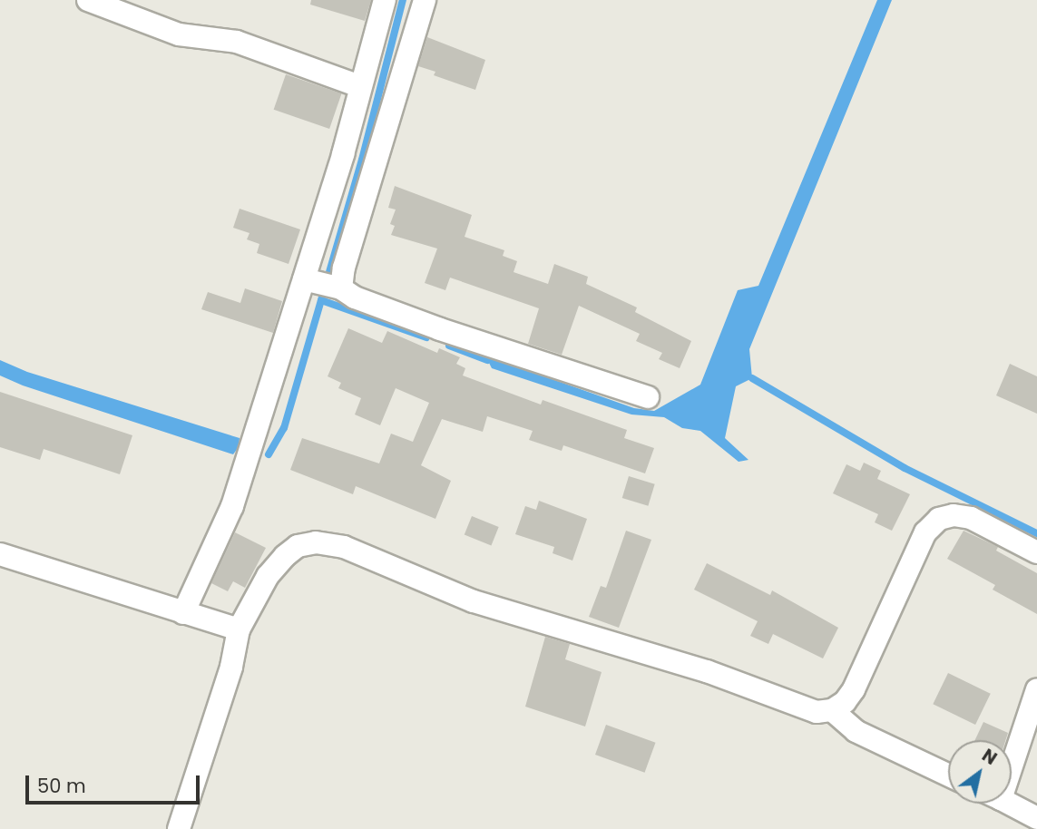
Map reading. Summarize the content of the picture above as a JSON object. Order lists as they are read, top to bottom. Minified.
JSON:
{"scale_bar":"50 m","north":"top right"}
